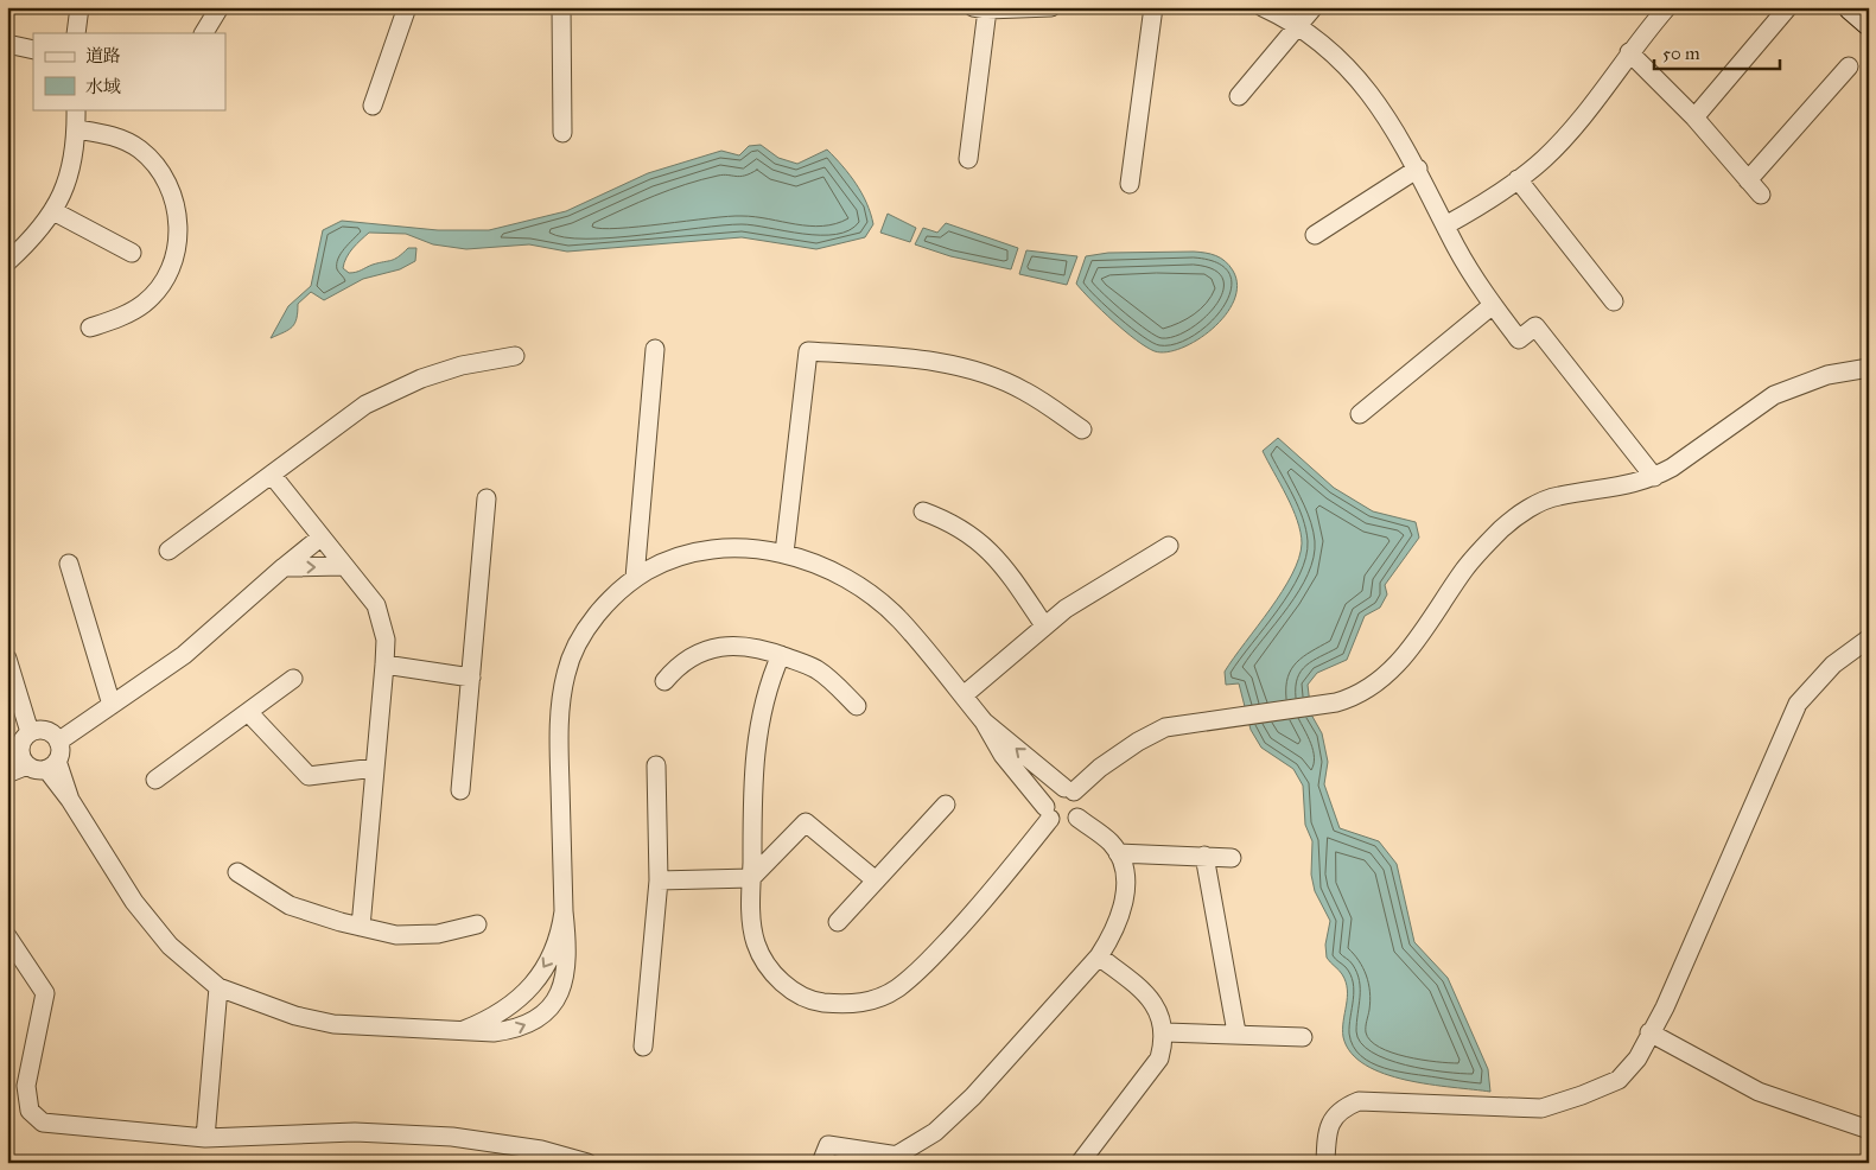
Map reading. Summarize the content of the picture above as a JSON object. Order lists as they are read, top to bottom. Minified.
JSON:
{"legend":["道路","水域"],"scale_bar":"50 m"}
